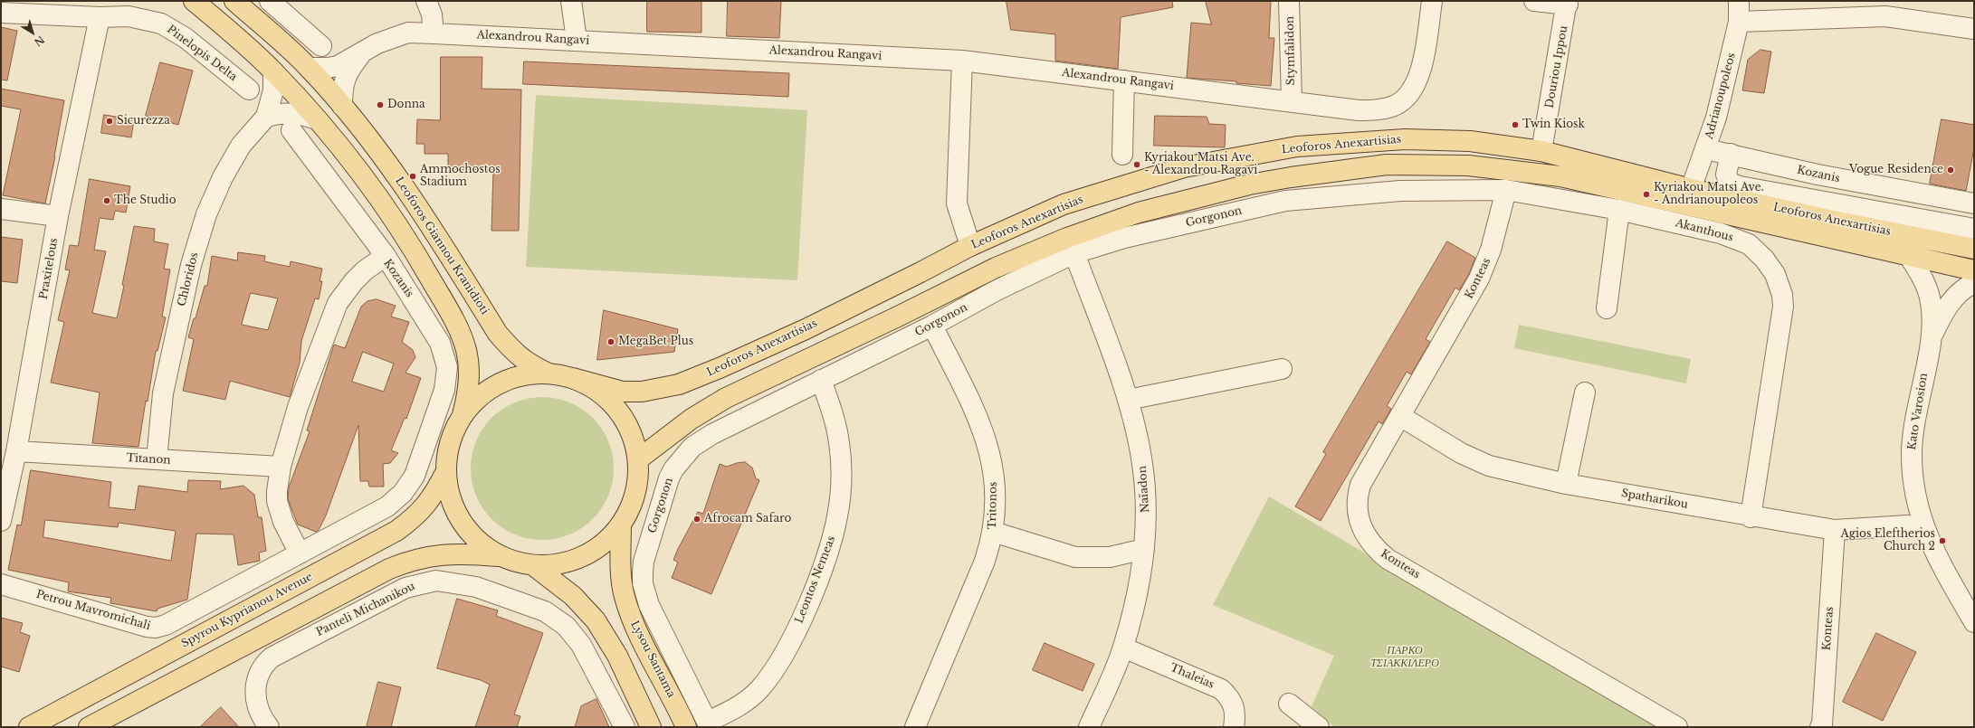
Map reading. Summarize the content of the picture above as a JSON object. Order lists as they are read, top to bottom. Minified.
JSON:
{"streets":{"main road":["Leoforos Anexartisias","Leoforos Giannou Kranidioti","Spyrou Kyprianou Avenue","Lysou Santama"],"street":["Alexandrou Rangavi","Stymfalidon","Pinelopis Delta","Douriou Ippou","Adrianoupoleos","Kozanis","Gorgonon","Akanthous","Praxitelous","Konteas","Chloridos","Kato Varosion","Titanon","Naïadon","Spatharikou","Tritonos","Leontos Nemeas","Panteli Michanikou","Petrou Mavromichali","Thaleias"]},"crossings":[["Alexandrou Rangavi","Stymfalidon"],["Alexandrou Rangavi","Leoforos Giannou Kranidioti"],["Pinelopis Delta","Praxitelous"],["Douriou Ippou","Leoforos Anexartisias"],["Adrianoupoleos","Leoforos Anexartisias"],["Adrianoupoleos","Kozanis"],["Leoforos Anexartisias","Kato Varosion"],["Kozanis","Titanon"],["Kozanis","Petrou Mavromichali"],["Gorgonon","Akanthous"],["Gorgonon","Konteas"],["Gorgonon","Naïadon"],["Gorgonon","Tritonos"],["Gorgonon","Leontos Nemeas"],["Akanthous","Konteas"],["Akanthous","Spatharikou"],["Praxitelous","Titanon"],["Konteas","Spatharikou"],["Chloridos","Titanon"],["Kato Varosion","Spatharikou"],["Naïadon","Thaleias"]],"parks":["ΠΑΡΚΟ ΤΣΙΑΚΚΙΛΕΡΟ"],"places":["Donna","Sicurezza","Twin Kiosk","Kyriakou Matsi Ave. - Alexandrou Ragavi","Vogue Residence","Ammochostos Stadium","Kyriakou Matsi Ave. - Andrianoupoleos","The Studio","MegaBet Plus","Afrocam Safaro","Agios Eleftherios Church 2"],"north":"bottom right"}
